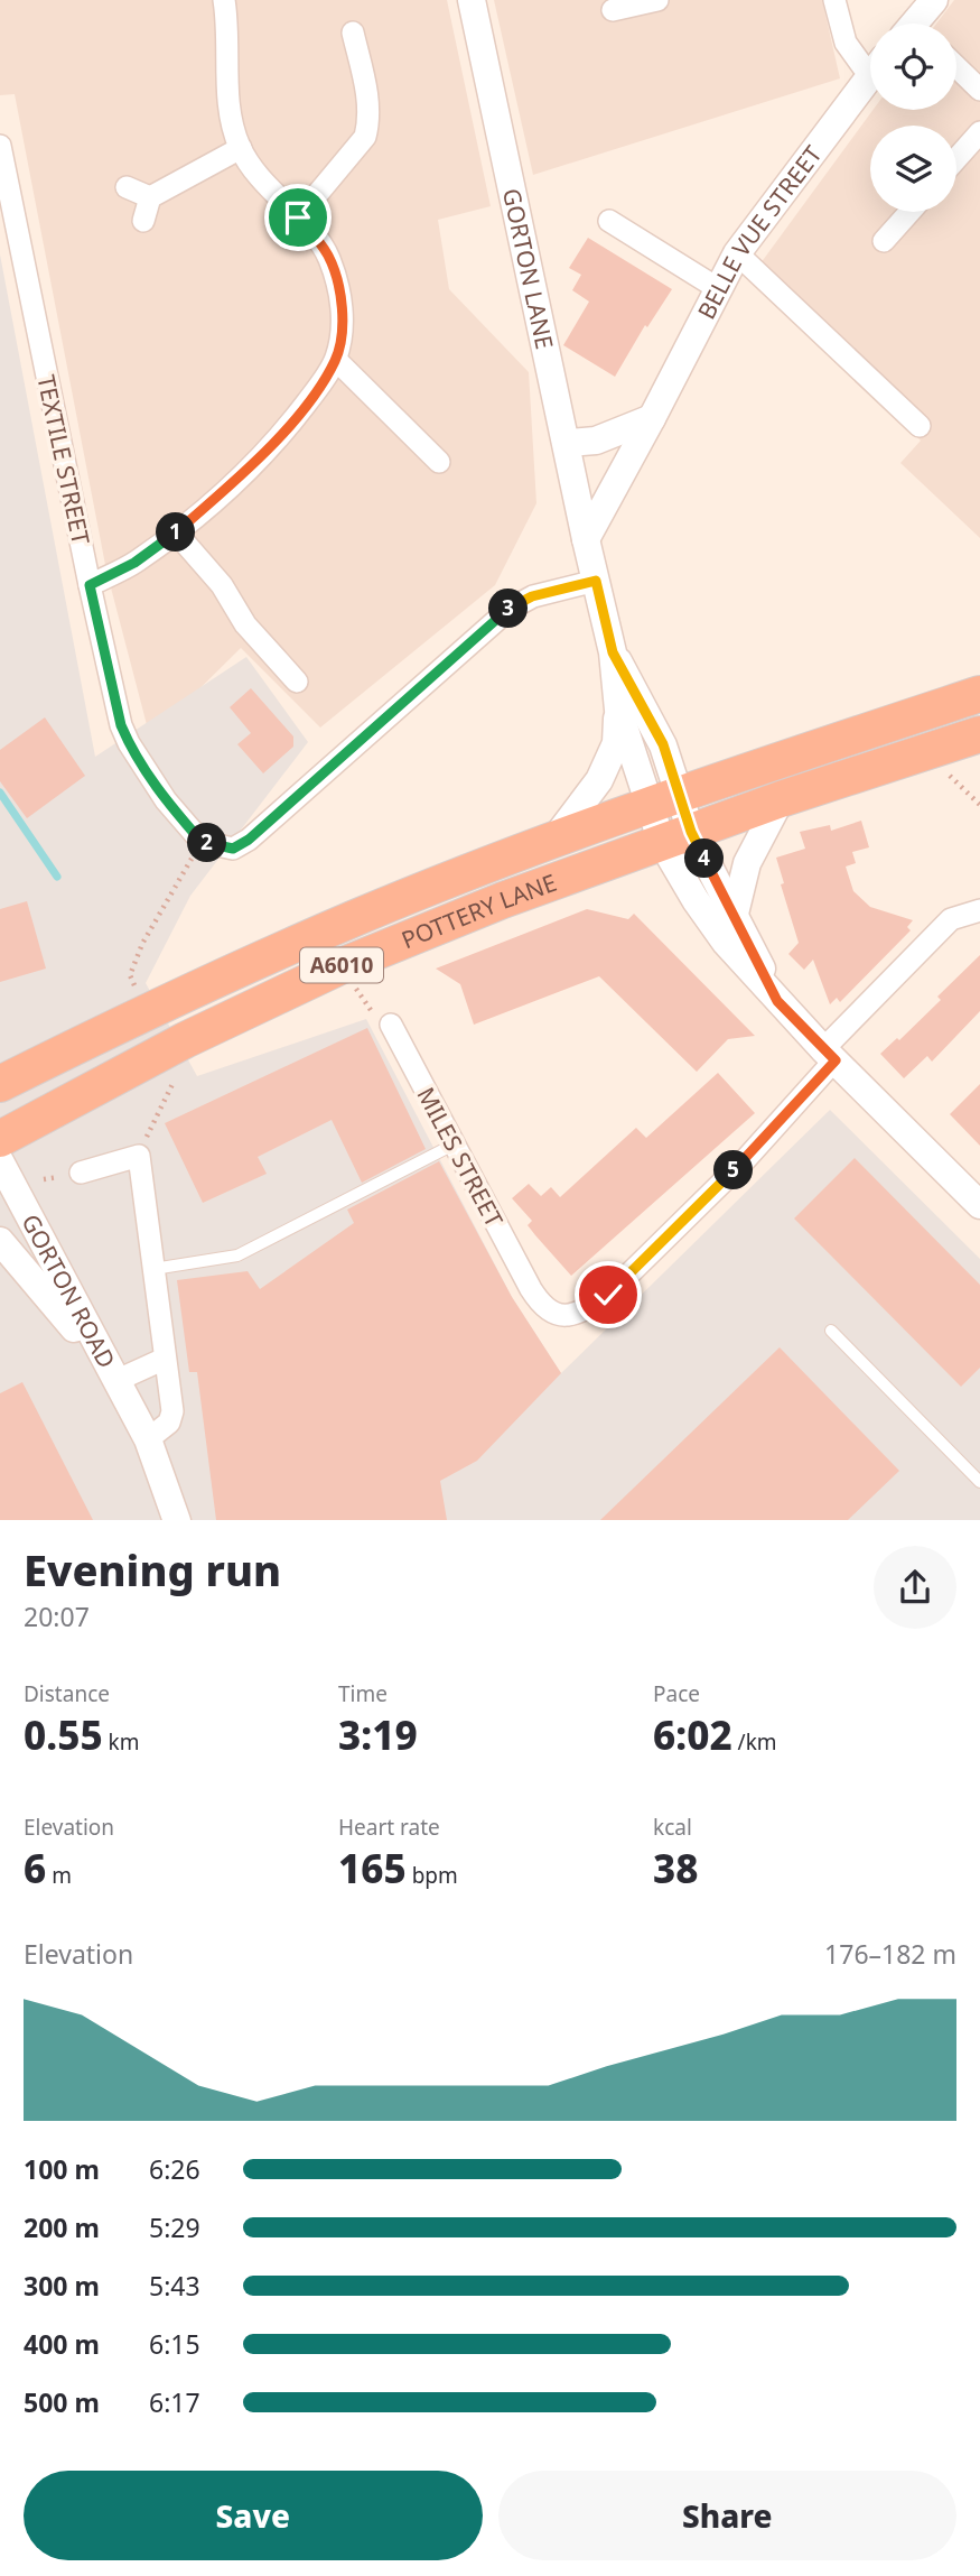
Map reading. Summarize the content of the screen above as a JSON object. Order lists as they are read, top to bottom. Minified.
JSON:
{"streets":{"highway":["POTTERY LANE","A6010"],"street":["BELLE VUE STREET","GORTON LANE","TEXTILE STREET","MILES STREET","GORTON ROAD"]},"crossings":[["BELLE VUE STREET","GORTON LANE"]],"page":{"pins":["1","3","2","4","5"],"heading":["Evening run","20:07"],"stats":[["Distance","0.55 km"],["Time","3:19"],["Pace","6:02 /km"],["Elevation","6 m"],["Heart rate","165 bpm"],["kcal","38"]],"chart":["Elevation","176–182 m"],"list":[{"name":"100 m","note":"6:26"},{"name":"200 m","note":"5:29"},{"name":"300 m","note":"5:43"},{"name":"400 m","note":"6:15"},{"name":"500 m","note":"6:17"}],"buttons":["Save","Share"]}}
